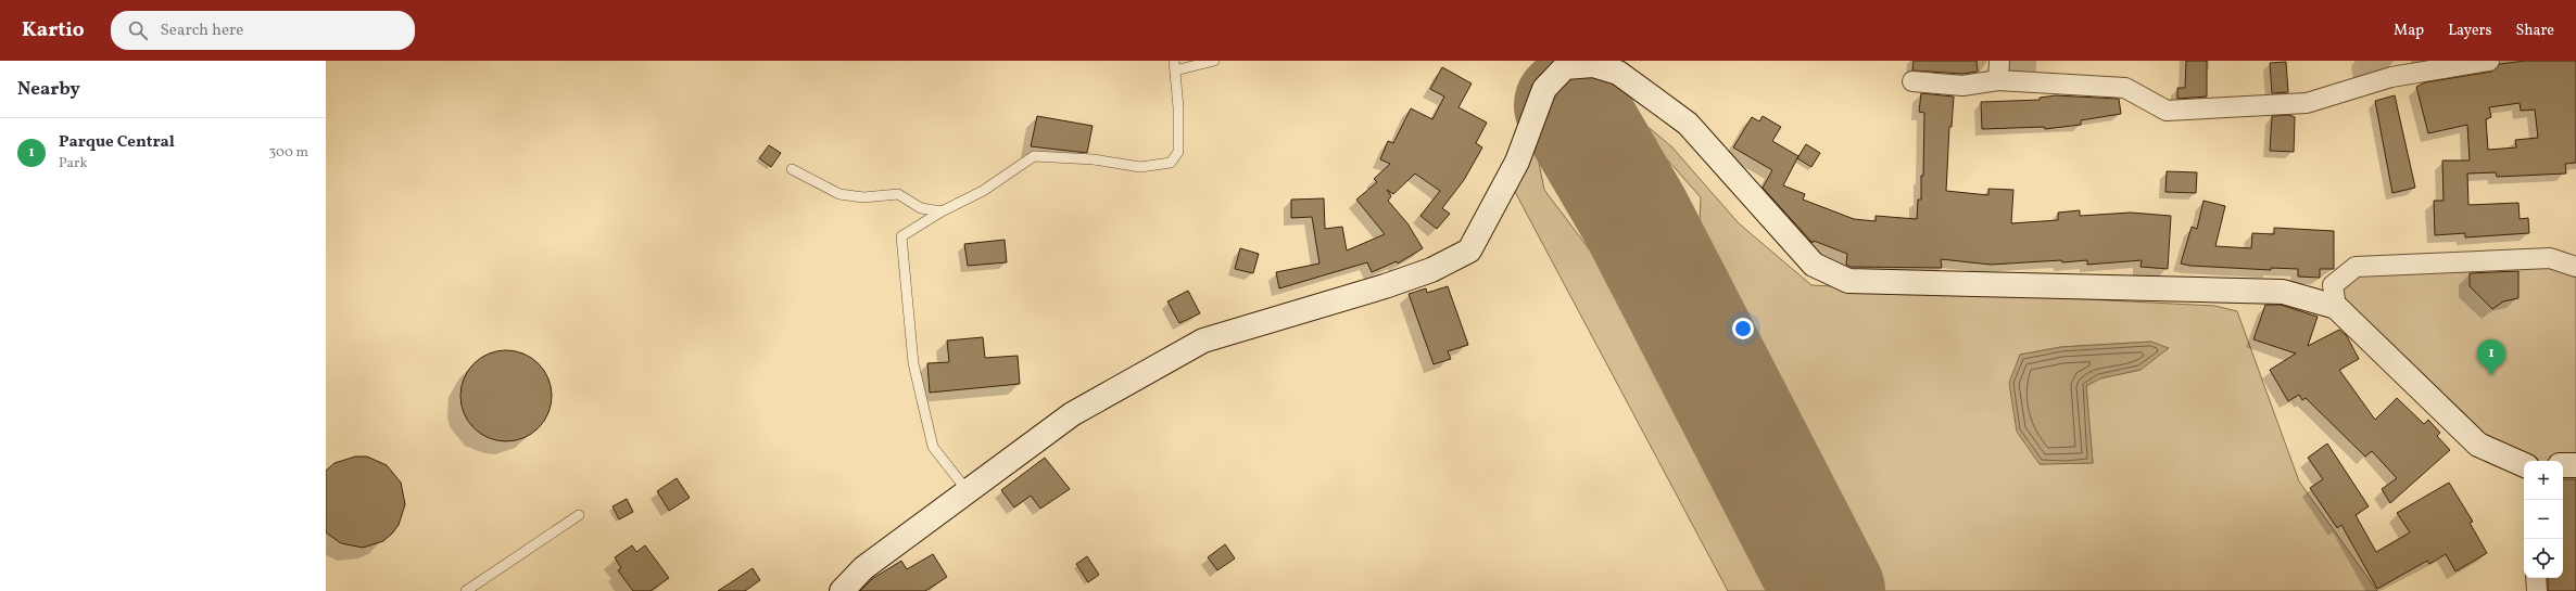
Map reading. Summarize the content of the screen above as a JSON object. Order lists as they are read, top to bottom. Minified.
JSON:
{"page":{"header":"Kartio","search":"Search here","nav":["Map","Layers","Share"],"heading":"Nearby","list":[{"mark":"1","name":"Parque Central","note":"Park","value":"300 m"}],"pins":"1","map_buttons":["+","−"]}}
